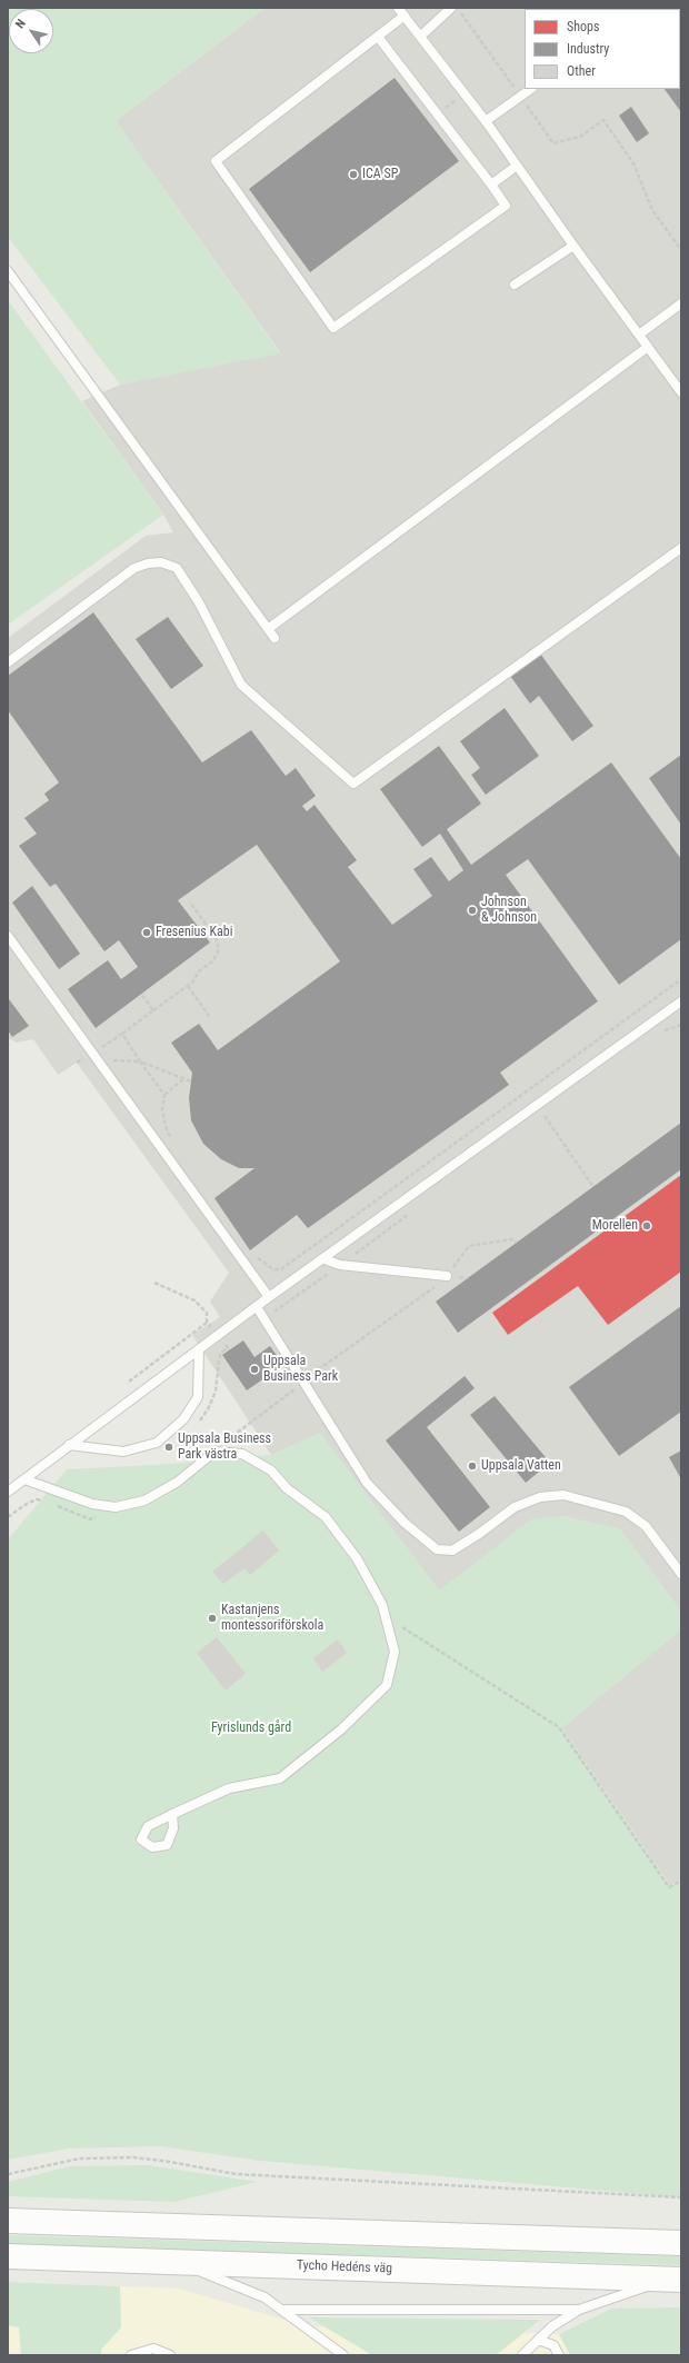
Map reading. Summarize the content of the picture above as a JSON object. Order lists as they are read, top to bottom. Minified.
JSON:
{"streets":{"main road":["Tycho Hedéns väg"]},"parks":["Fyrislunds gård"],"places":["ICA SP","Johnson & Johnson","Fresenius Kabi","Morellen","Uppsala Business Park","Uppsala Business Park västra","Uppsala Vatten","Kastanjens montessoriförskola"],"legend":["Shops","Industry","Other"],"north":"top left"}
